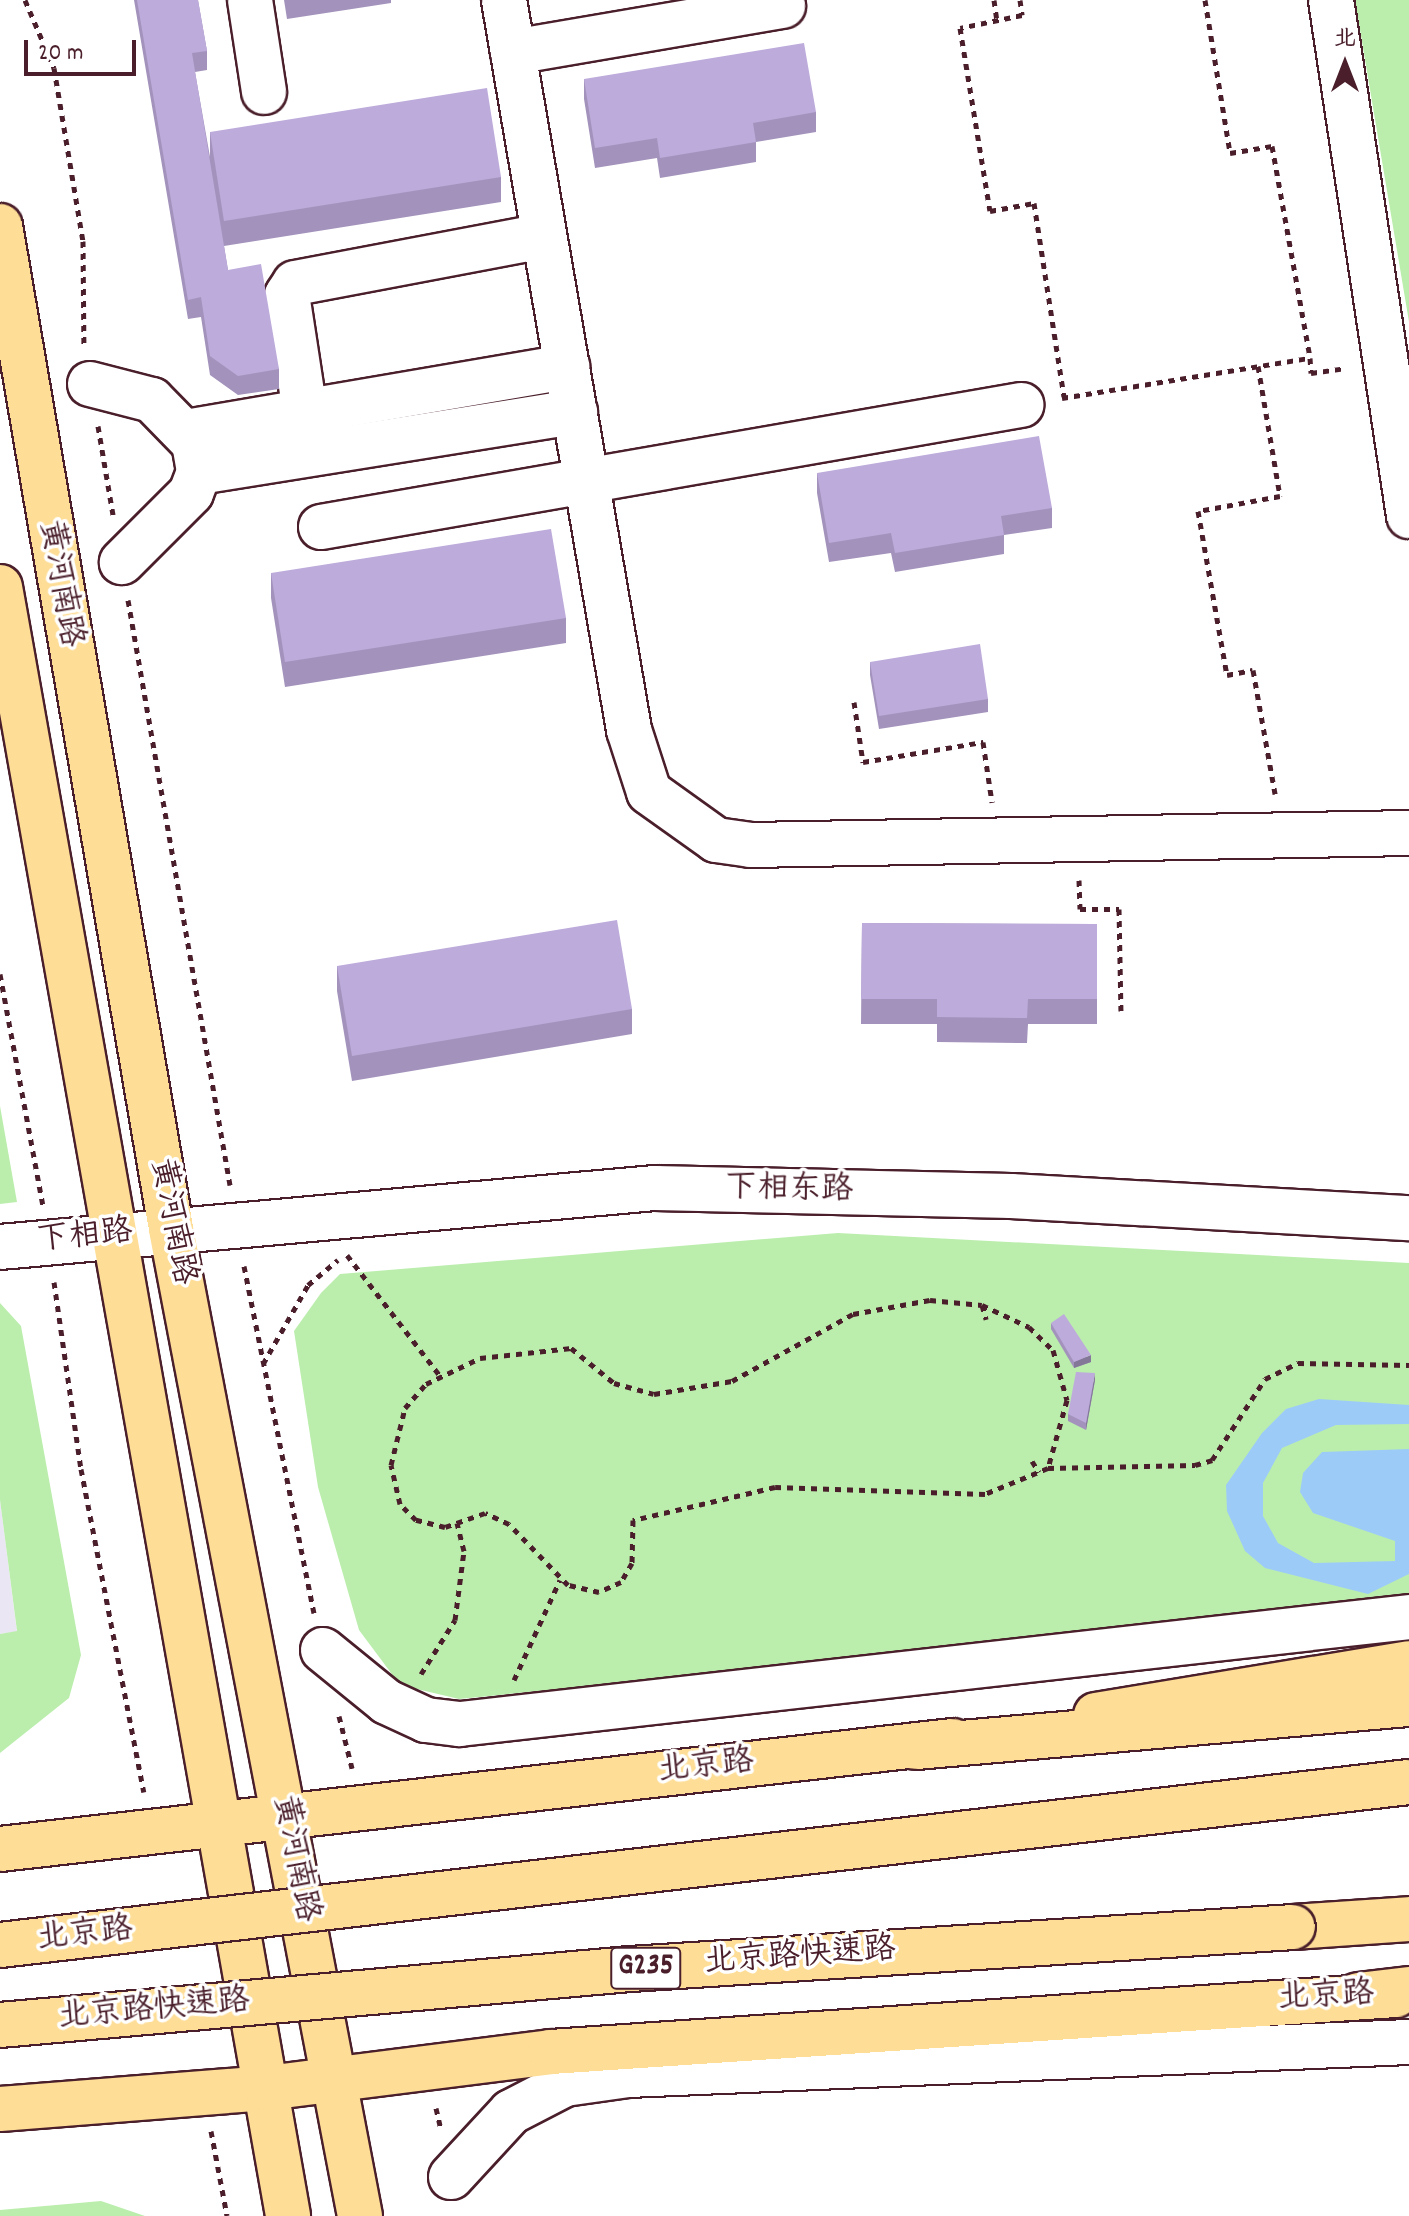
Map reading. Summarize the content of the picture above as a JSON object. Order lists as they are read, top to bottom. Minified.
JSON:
{"streets":{"main road":["黄河南路","北京路","北京路快速路","G235"],"street":["下相东路","下相路"]},"crossings":[["黄河南路","下相东路"],["黄河南路","下相路"],["黄河南路","北京路"],["下相东路","下相路"]],"scale_bar":"20 m","north":"top"}
